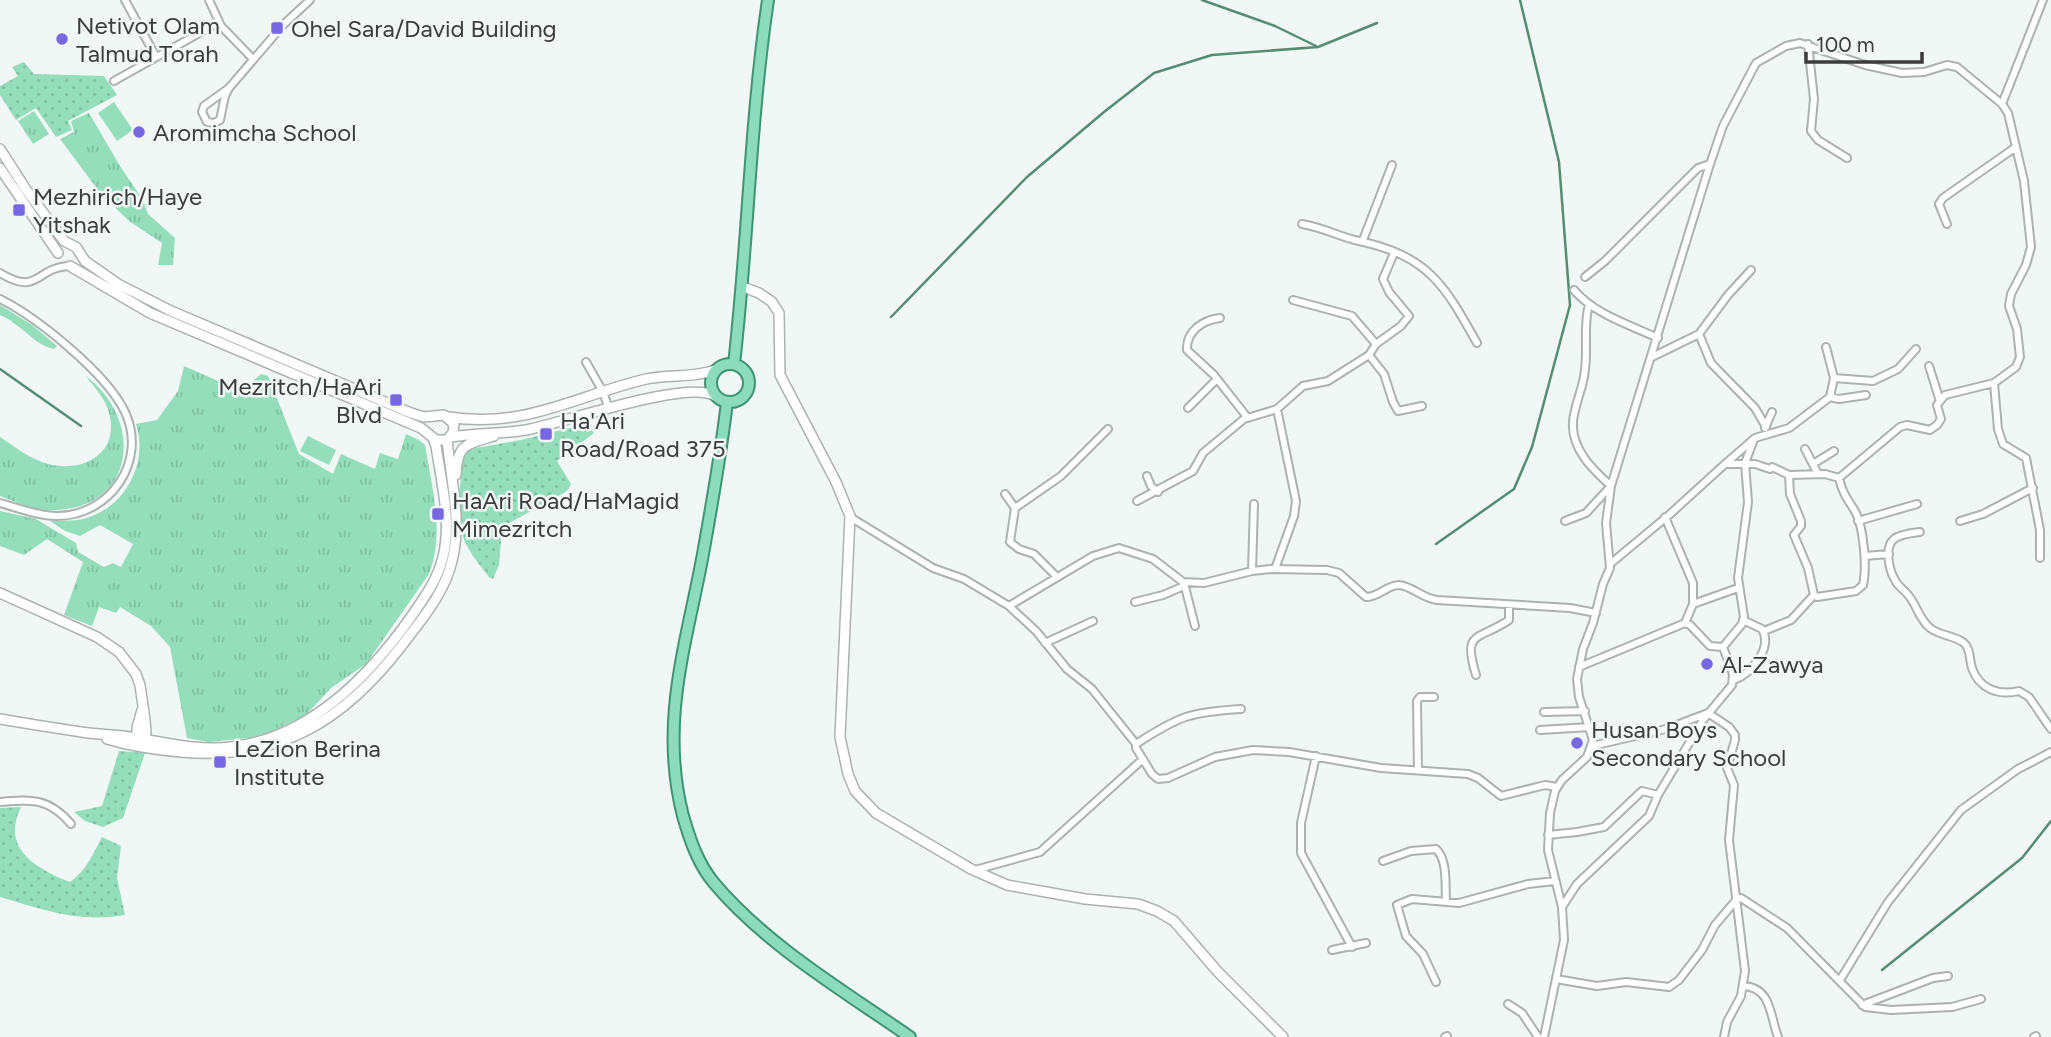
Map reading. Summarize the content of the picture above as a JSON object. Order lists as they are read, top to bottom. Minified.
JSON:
{"places":{"transit":["Ohel Sara/David Building","Mezhirich/Haye Yitshak","Mezritch/HaAri Blvd","Ha'Ari Road/Road 375","HaAri Road/HaMagid Mimezritch","LeZion Berina Institute"],"other":["Netivot Olam Talmud Torah","Aromimcha School","Al-Zawya","Husan Boys Secondary School"]},"scale_bar":"100 m"}
